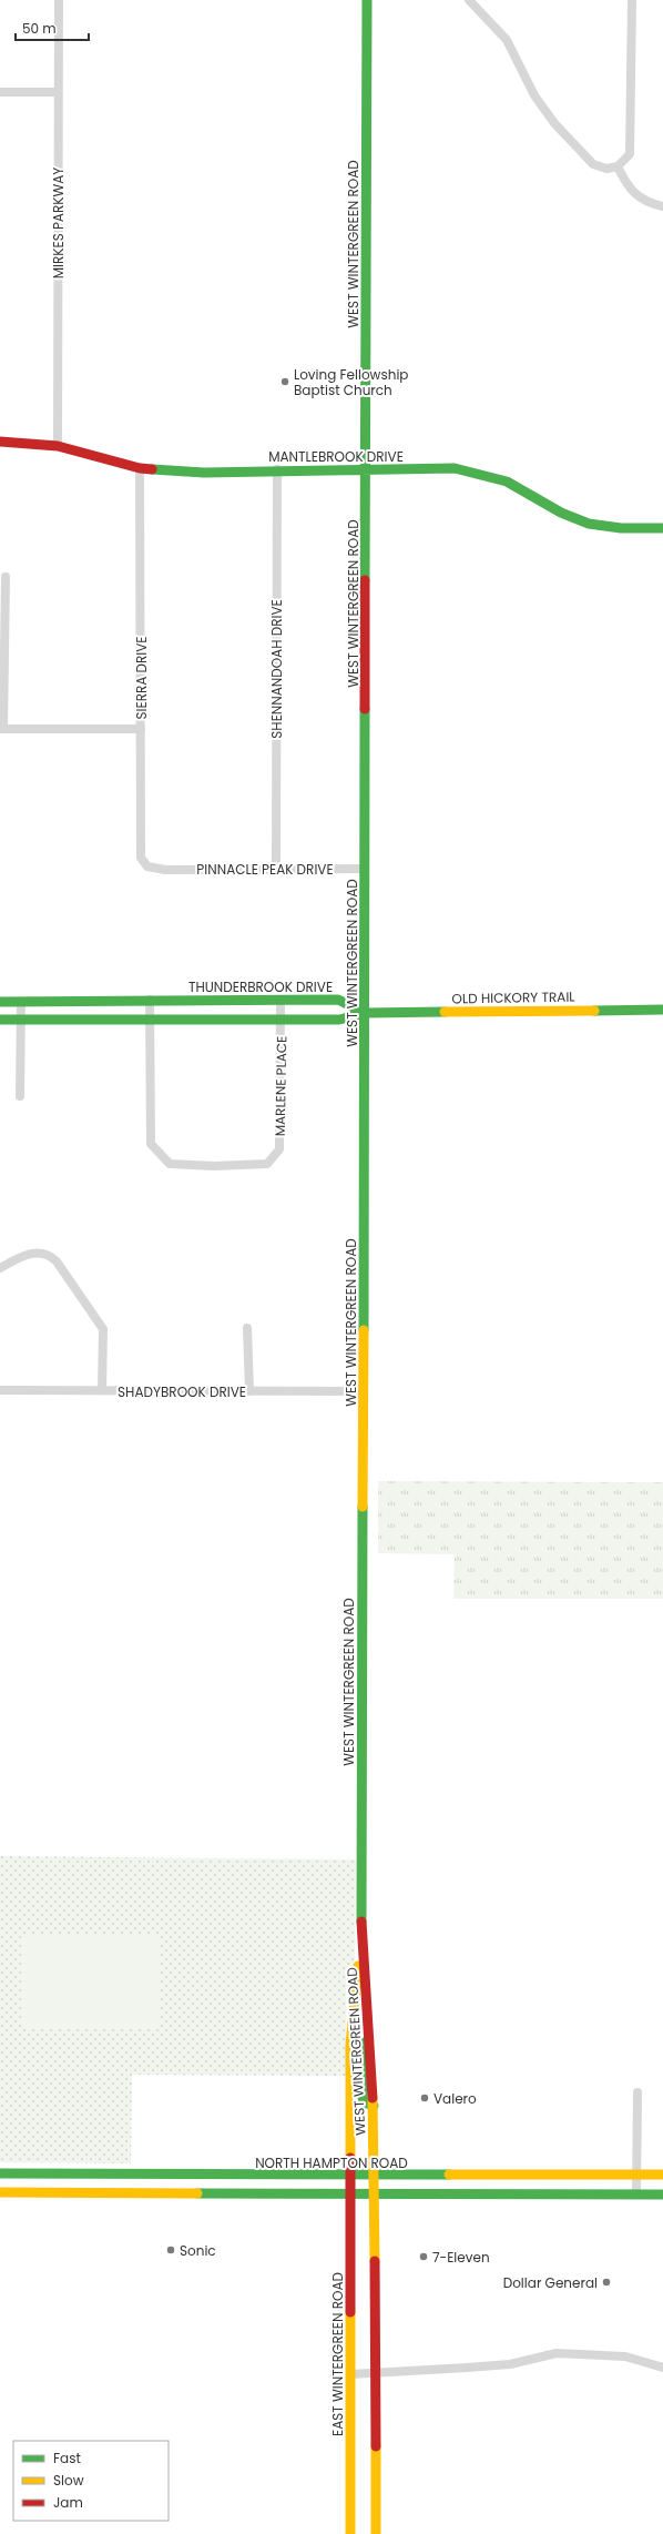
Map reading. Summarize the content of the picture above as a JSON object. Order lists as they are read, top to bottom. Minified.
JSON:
{"streets":{"main road":["WEST WINTERGREEN ROAD","MANTLEBROOK DRIVE","THUNDERBROOK DRIVE","OLD HICKORY TRAIL","NORTH HAMPTON ROAD","EAST WINTERGREEN ROAD"],"street":["MIRKES PARKWAY","SHENNANDOAH DRIVE","SIERRA DRIVE","PINNACLE PEAK DRIVE","MARLENE PLACE","SHADYBROOK DRIVE"]},"crossings":[["MIRKES PARKWAY","MANTLEBROOK DRIVE"],["WEST WINTERGREEN ROAD","MANTLEBROOK DRIVE"],["WEST WINTERGREEN ROAD","PINNACLE PEAK DRIVE"],["WEST WINTERGREEN ROAD","THUNDERBROOK DRIVE"],["WEST WINTERGREEN ROAD","OLD HICKORY TRAIL"],["WEST WINTERGREEN ROAD","SHADYBROOK DRIVE"],["WEST WINTERGREEN ROAD","NORTH HAMPTON ROAD"],["WEST WINTERGREEN ROAD","EAST WINTERGREEN ROAD"],["MANTLEBROOK DRIVE","SHENNANDOAH DRIVE"],["MANTLEBROOK DRIVE","SIERRA DRIVE"],["SHENNANDOAH DRIVE","PINNACLE PEAK DRIVE"],["SIERRA DRIVE","PINNACLE PEAK DRIVE"],["THUNDERBROOK DRIVE","OLD HICKORY TRAIL"],["THUNDERBROOK DRIVE","MARLENE PLACE"],["NORTH HAMPTON ROAD","EAST WINTERGREEN ROAD"]],"places":["Loving Fellowship Baptist Church","Valero","Sonic","7-Eleven","Dollar General"],"legend":["Fast","Slow","Jam"],"scale_bar":"50 m"}
